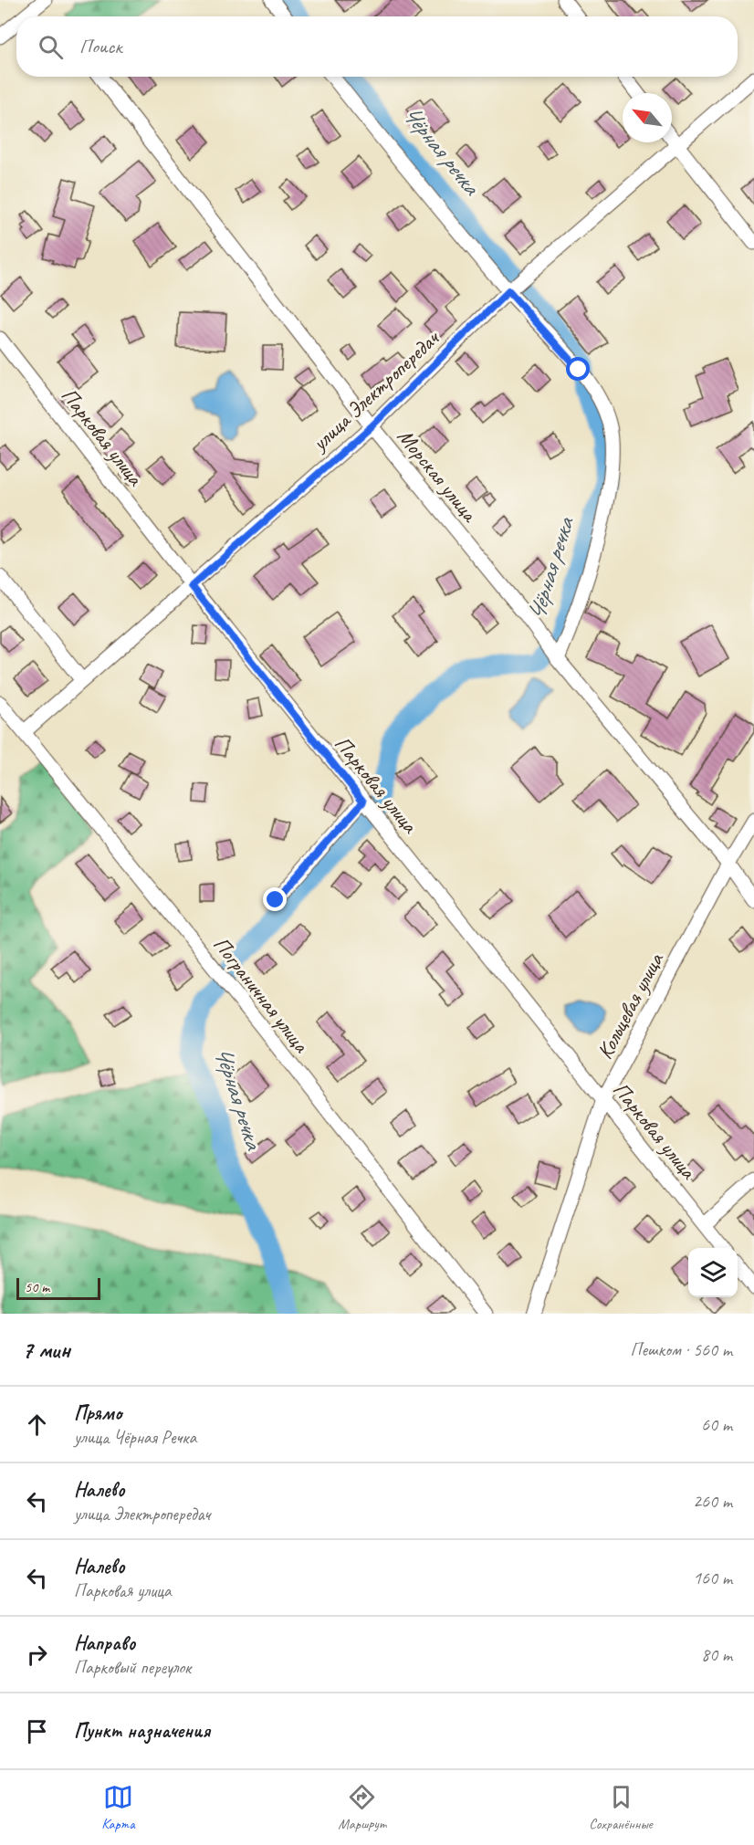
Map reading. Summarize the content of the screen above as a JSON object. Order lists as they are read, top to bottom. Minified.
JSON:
{"streets":{"street":["улица Электропередач","Парковая улица","Морская улица","Пограничная улица","Кольцевая улица"]},"crossings":[["улица Электропередач","Парковая улица"],["улица Электропередач","Морская улица"],["улица Электропередач","Пограничная улица"],["Парковая улица","Кольцевая улица"],["Морская улица","Кольцевая улица"]],"water":["Чёрная речка"],"scale_bar":"50 m","north":"top left","page":{"search":"Поиск","scale":"50 m","heading":["7 мин","Пешком · 560 m"],"list":[["Прямо","улица Чёрная Речка","60 m"],["Налево","улица Электропередач","260 m"],["Налево","Парковая улица","160 m"],["Направо","Парковый переулок","80 m"],"Пункт назначения"],"nav":["Карта","Маршрут","Сохранённые"]}}
